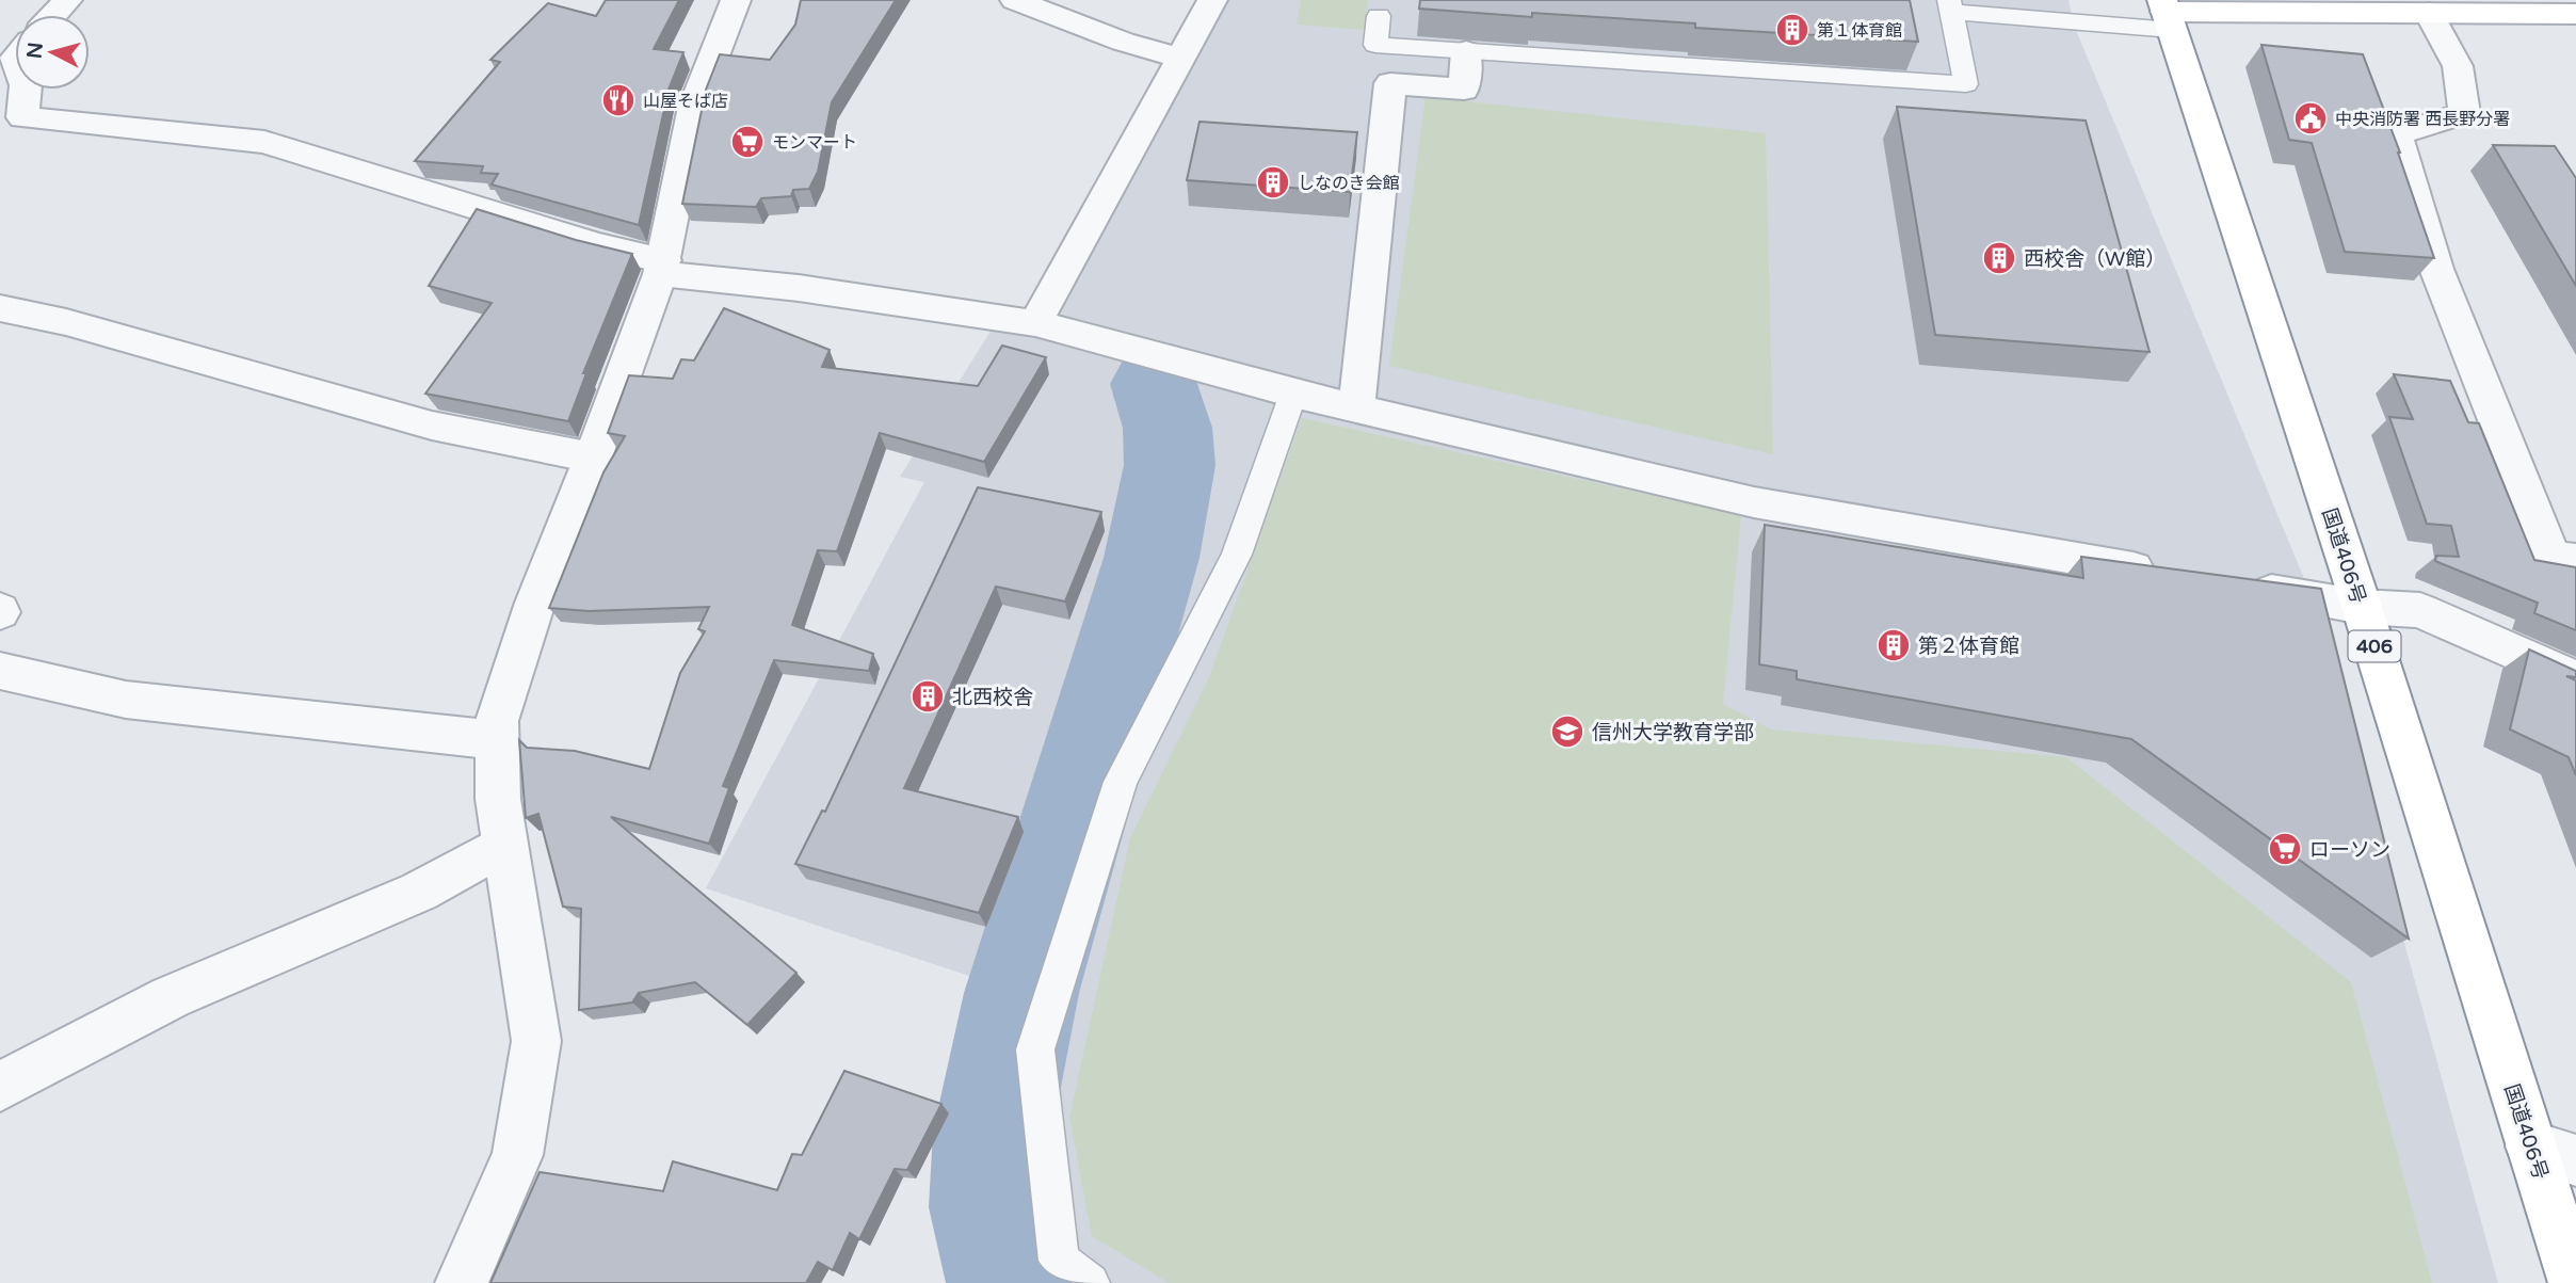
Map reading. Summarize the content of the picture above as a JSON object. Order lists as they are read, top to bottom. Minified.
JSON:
{"streets":{"main road":["国道406号","406"]},"places":{"building":["第１体育館","しなのき会館","西校舎（W館）","第２体育館","北西校舎"],"restaurant":["山屋そば店"],"public building":["中央消防署 西長野分署"],"supermarket":["モンマート","ローソン"],"school or university":["信州大学教育学部"]},"north":"left"}
